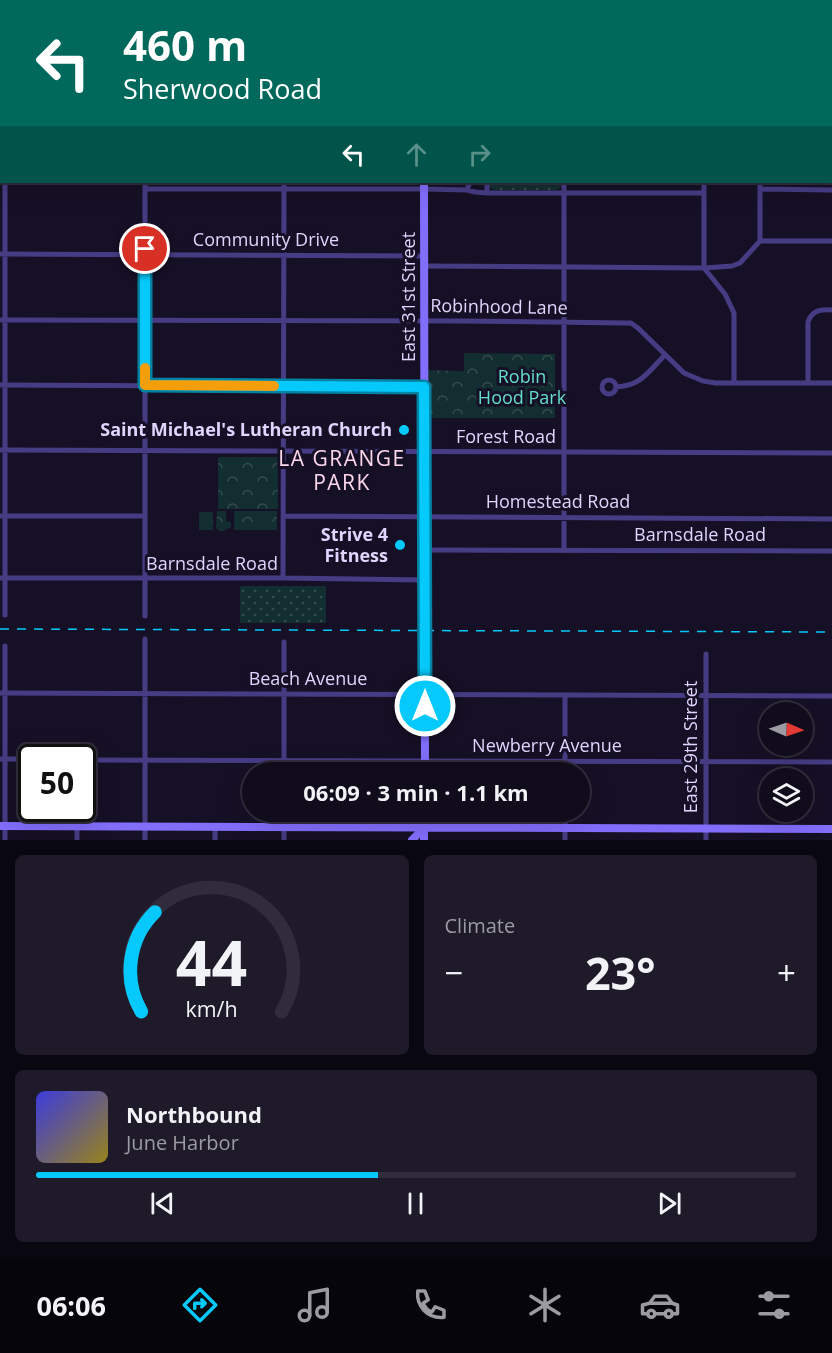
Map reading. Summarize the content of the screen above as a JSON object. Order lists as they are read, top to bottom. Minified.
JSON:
{"streets":{"street":["Community Drive","East 31st Street","Robinhood Lane","Forest Road","Homestead Road","Barnsdale Road","Beach Avenue","Newberry Avenue","East 29th Street"]},"crossings":[["Community Drive","East 31st Street"],["East 31st Street","Robinhood Lane"],["East 31st Street","Forest Road"],["East 31st Street","Homestead Road"],["East 31st Street","Barnsdale Road"],["East 31st Street","Beach Avenue"],["East 31st Street","Newberry Avenue"],["Beach Avenue","East 29th Street"],["Newberry Avenue","East 29th Street"]],"districts":["LA GRANGE PARK"],"parks":["Robin Hood Park"],"places":["Saint Michael's Lutheran Church","Strive 4 Fitness"],"north":"right","page":{"turn":["460 m","Sherwood Road"],"limit":"50","trip":"06:09 · 3 min · 1.1 km","tile":"Climate","heat":["−","23°","+"],"song":["Northbound","June Harbor"],"tabs":"06:06","gauge":["44","km/h"]}}
